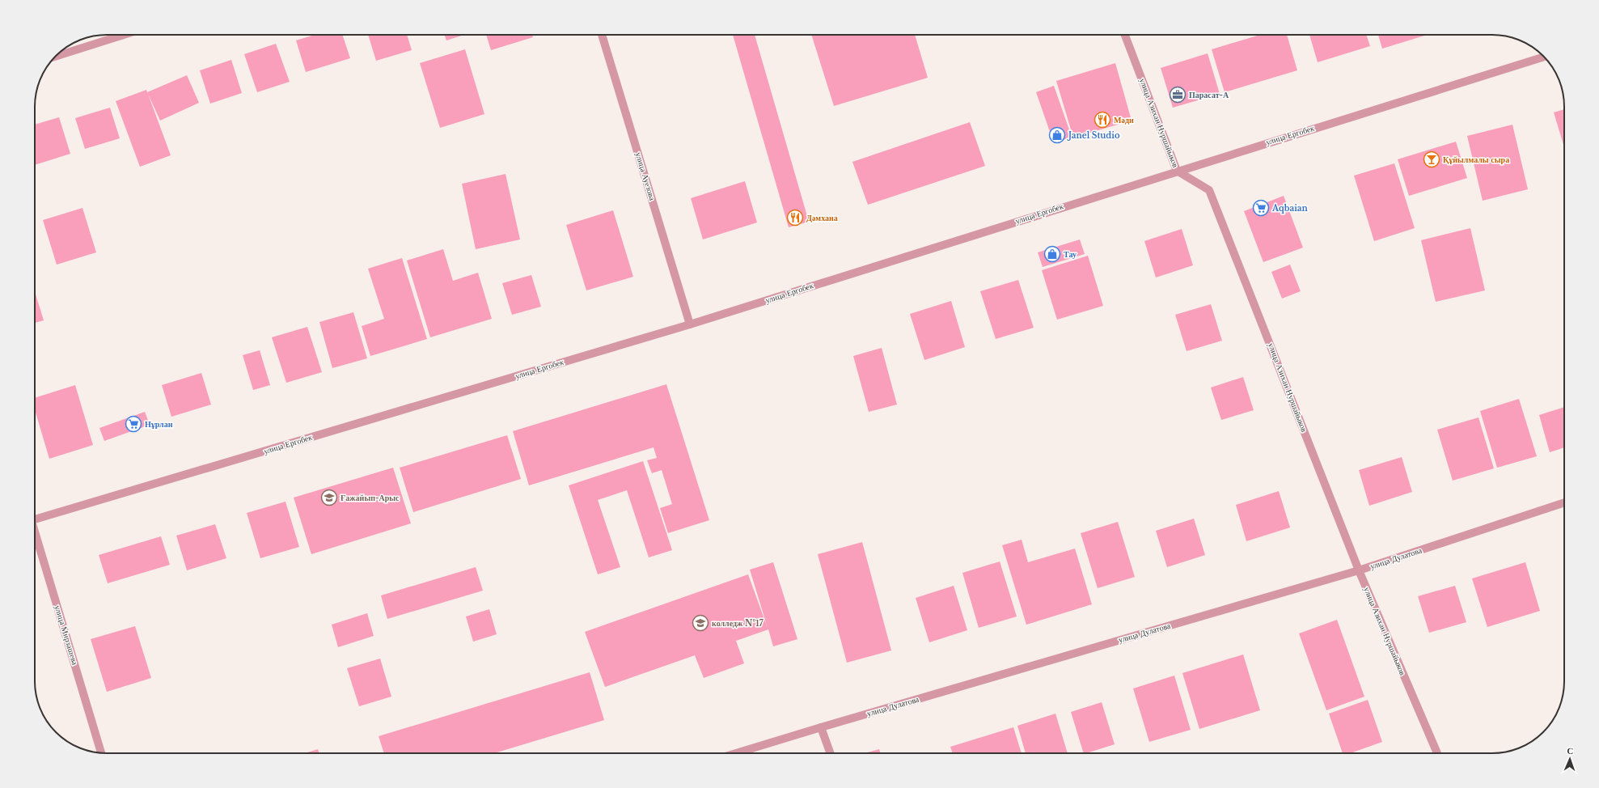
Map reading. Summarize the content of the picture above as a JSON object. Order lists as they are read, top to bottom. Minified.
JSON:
{"streets":{"street":["улица Азихан Нуршайыков","улица Ергобек","улица Ауезова","улица Дулатова","улица Мирзашева"]},"crossings":[["улица Азихан Нуршайыков","улица Ергобек"],["улица Азихан Нуршайыков","улица Дулатова"],["улица Ергобек","улица Ауезова"]],"places":{"office":["Парасат-А"],"restaurant":["Мәди","Дәмхана"],"shop":["Janel Studio","Тау"],"bar":["Құйылмалы сыра"],"supermarket":["Aqbaian","Нұрлан"],"school or university":["Ғажайып-Арыс","колледж №17"]},"north":"top"}
